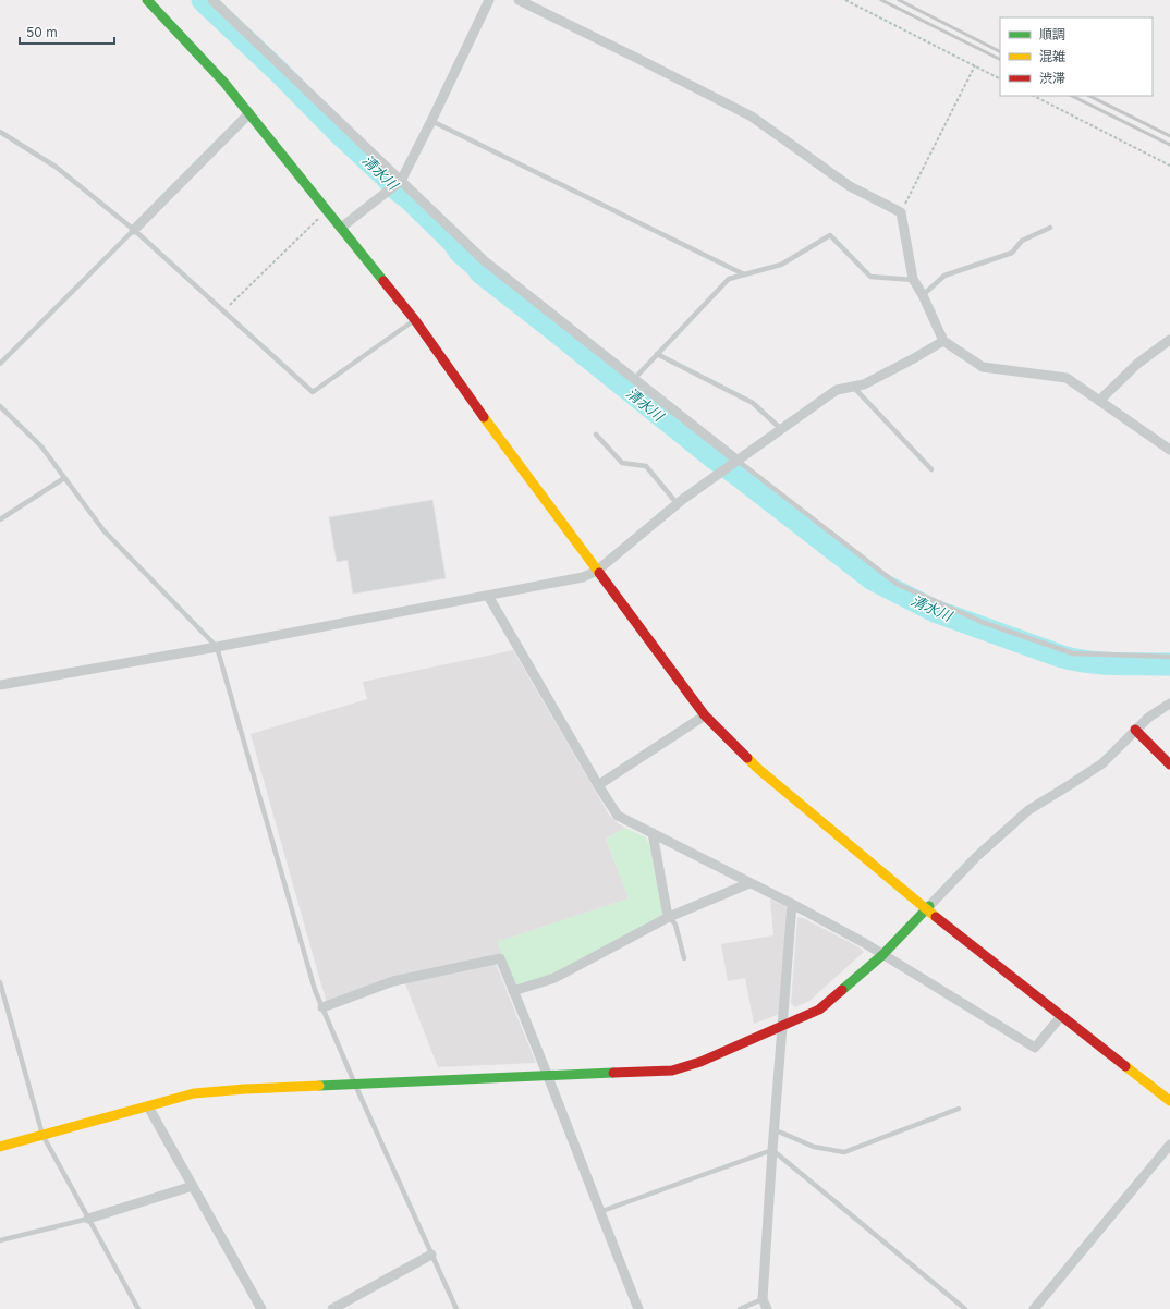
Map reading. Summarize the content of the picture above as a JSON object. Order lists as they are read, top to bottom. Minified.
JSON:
{"water":["清水川"],"legend":["順調","混雑","渋滞"],"scale_bar":"50 m"}
